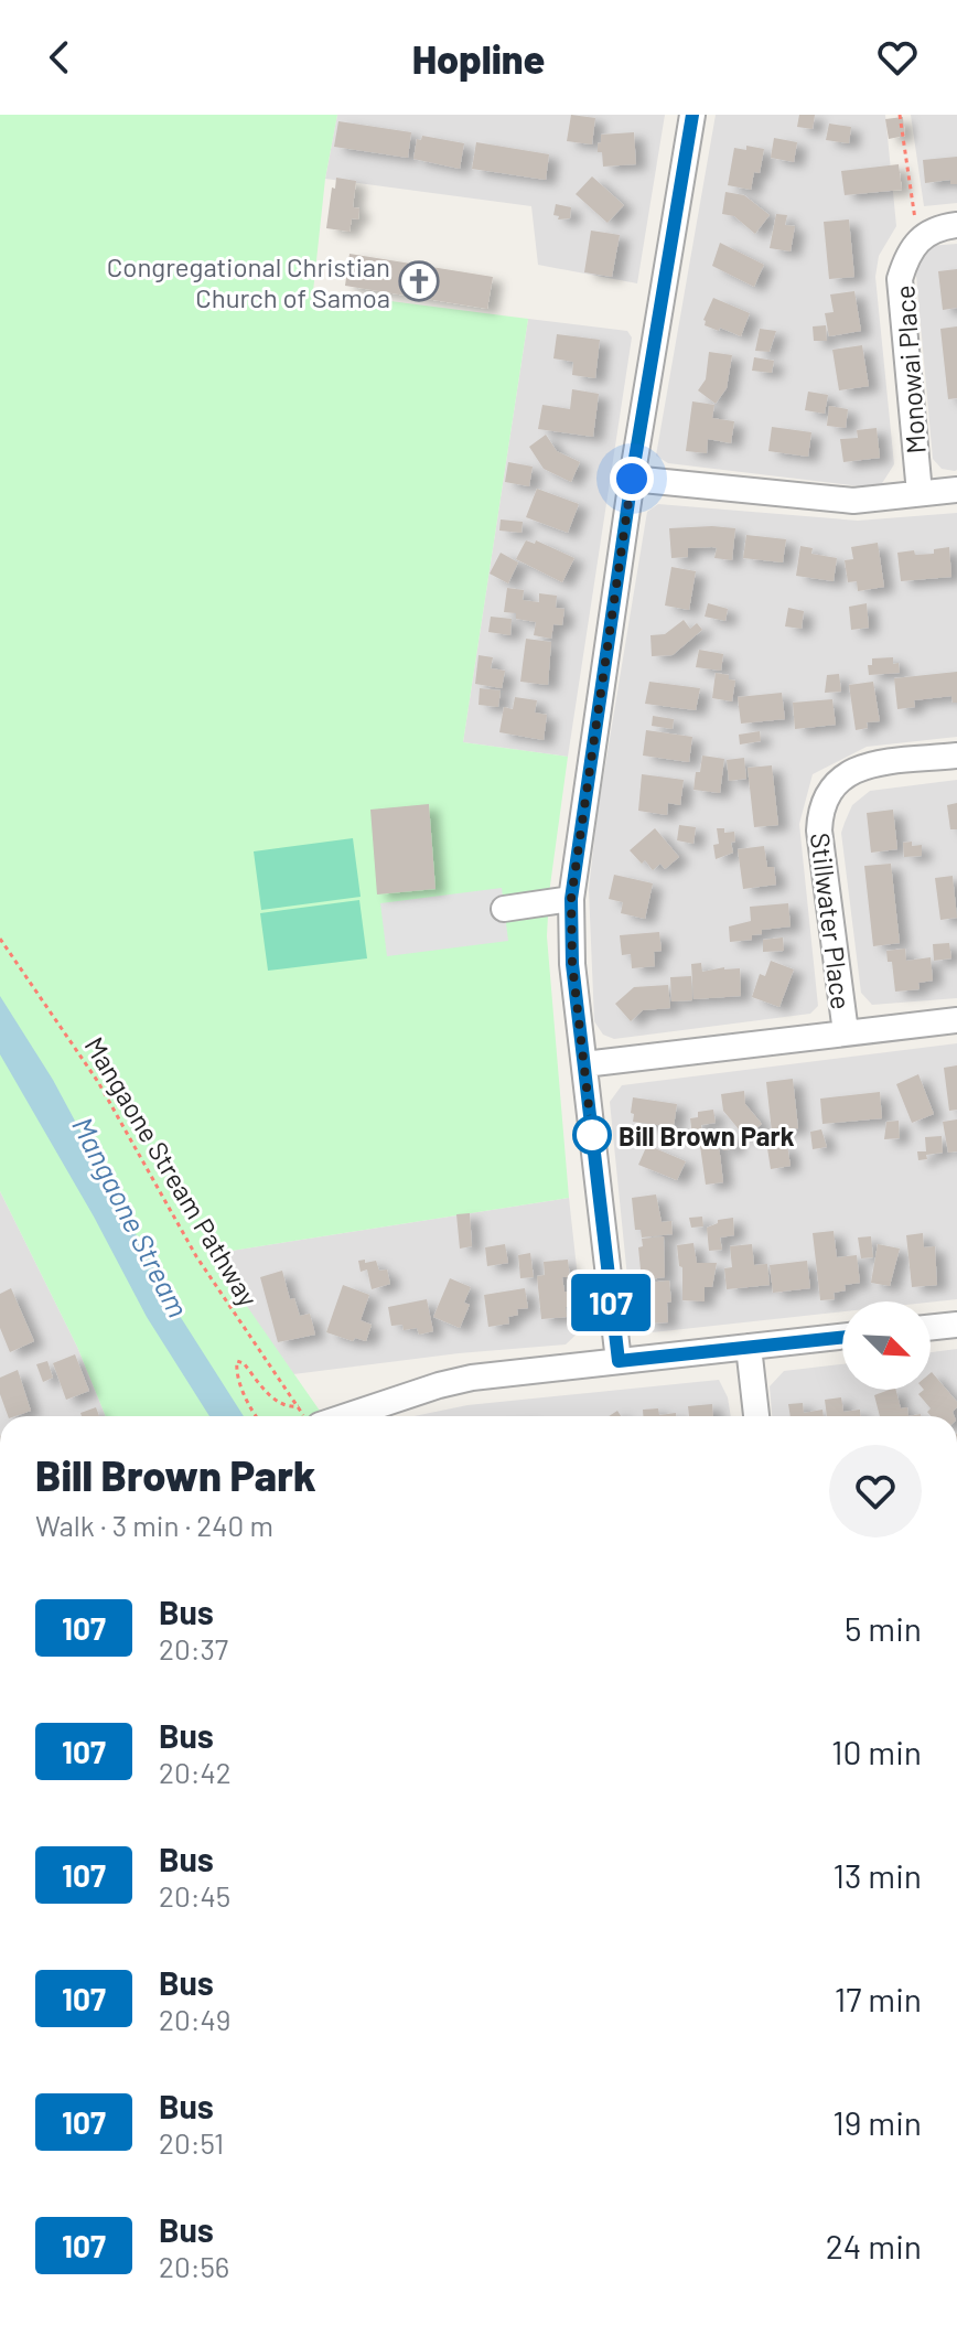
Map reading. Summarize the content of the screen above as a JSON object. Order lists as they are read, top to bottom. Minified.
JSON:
{"streets":{"street":["Monowai Place","Stillwater Place"],"path":["Mangaone Stream Pathway"]},"water":["Mangaone Stream"],"places":{"church":["Congregational Christian Church of Samoa"],"other":["Bill Brown Park"]},"lines":["bus line 107"],"north":"bottom right","page":{"header":"Hopline","on_map":"107","heading":["Bill Brown Park","Walk · 3 min · 240 m"],"list":[{"mark":"107","name":"Bus","note":"20:37","value":"5 min"},{"mark":"107","name":"Bus","note":"20:42","value":"10 min"},{"mark":"107","name":"Bus","note":"20:45","value":"13 min"},{"mark":"107","name":"Bus","note":"20:49","value":"17 min"},{"mark":"107","name":"Bus","note":"20:51","value":"19 min"},{"mark":"107","name":"Bus","note":"20:56","value":"24 min"}]}}
